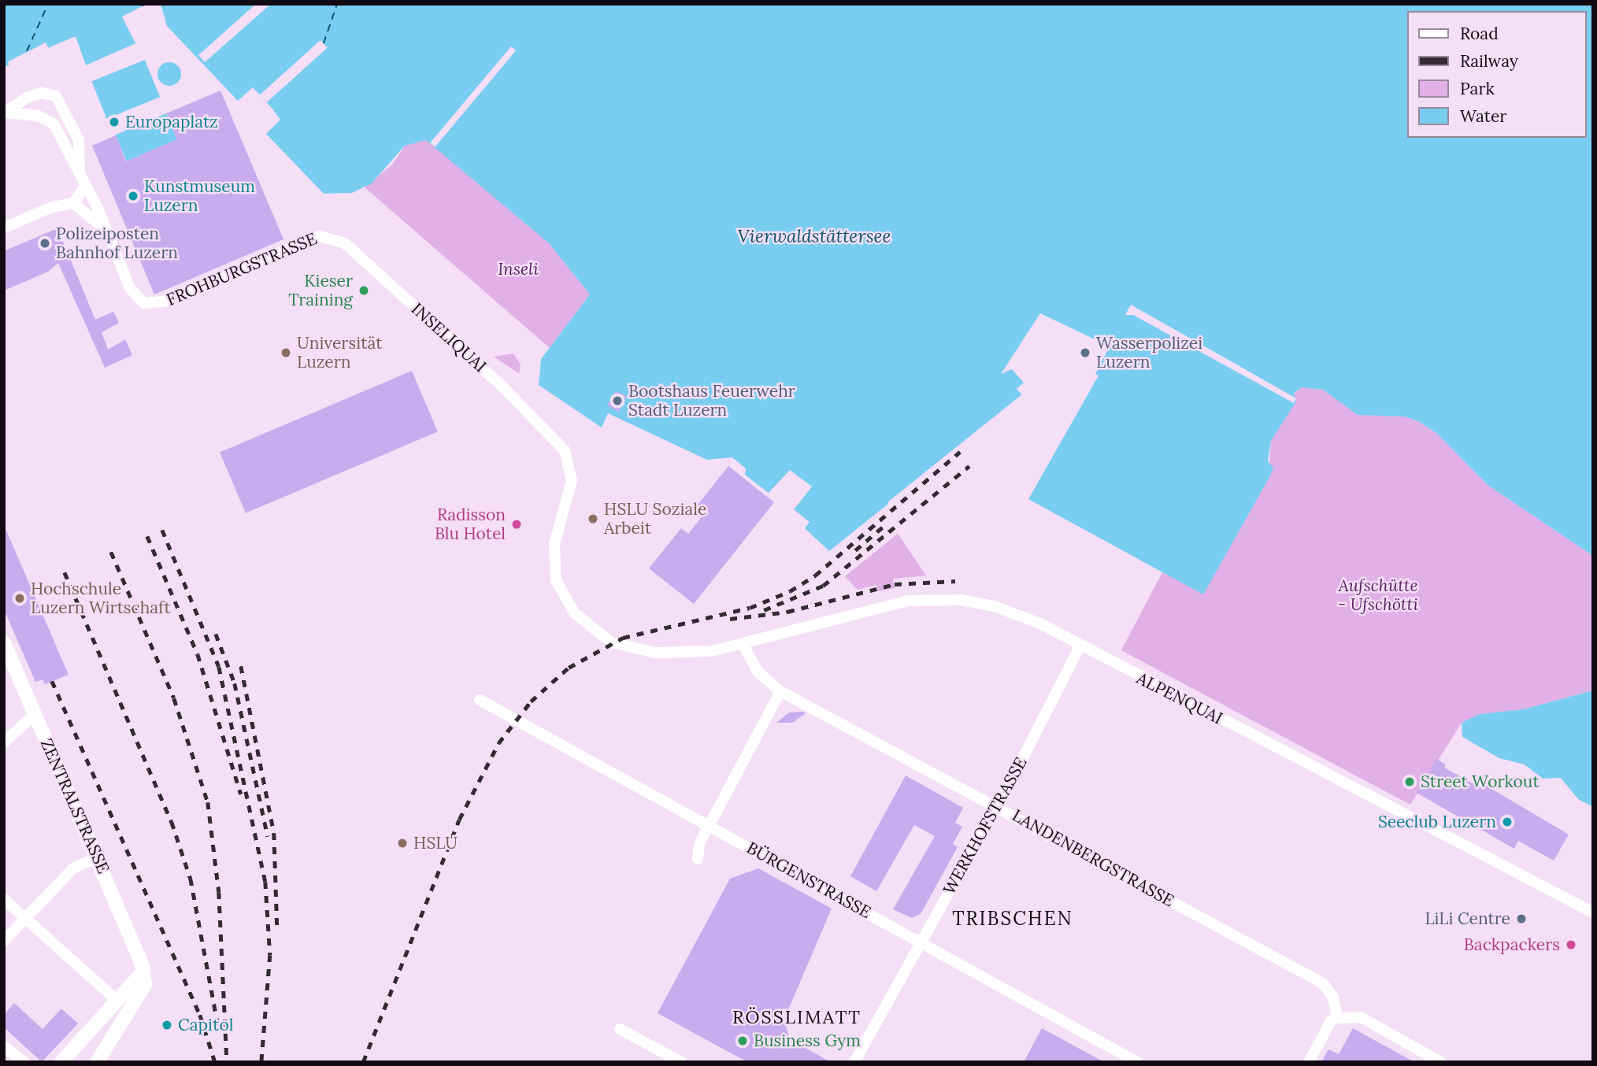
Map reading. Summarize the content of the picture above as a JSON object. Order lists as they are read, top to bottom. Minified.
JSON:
{"streets":{"main road":["ZENTRALSTRASSE"],"street":["FROHBURGSTRASSE","INSELIQUAI","ALPENQUAI","WERKHOFSTRASSE","LANDENBERGSTRASSE","BÜRGENSTRASSE"]},"crossings":[["FROHBURGSTRASSE","INSELIQUAI"],["INSELIQUAI","ALPENQUAI"],["ALPENQUAI","WERKHOFSTRASSE"],["ALPENQUAI","LANDENBERGSTRASSE"],["WERKHOFSTRASSE","LANDENBERGSTRASSE"],["WERKHOFSTRASSE","BÜRGENSTRASSE"]],"districts":["TRIBSCHEN","RÖSSLIMATT"],"water":["Vierwaldstättersee"],"parks":["Inseli","Aufschütte - Ufschötti"],"places":["Europaplatz","Kunstmuseum Luzern","Polizeiposten Bahnhof Luzern","Kieser Training","Universität Luzern","Wasserpolizei Luzern","Bootshaus Feuerwehr Stadt Luzern","HSLU Soziale Arbeit","Radisson Blu Hotel","Hochschule Luzern Wirtschaft","Street Workout","Seeclub Luzern","HSLU","LiLi Centre","Backpackers","Capitol","Business Gym"],"legend":["Road","Railway","Park","Water"]}
